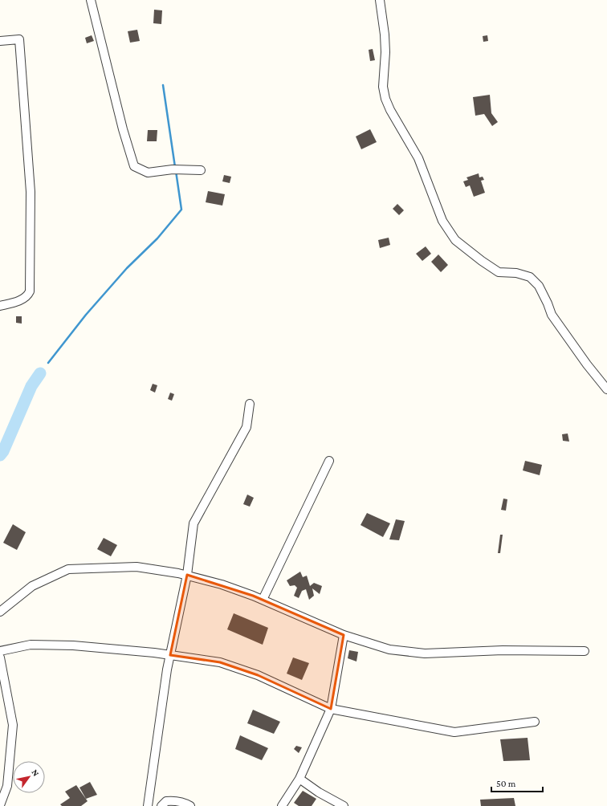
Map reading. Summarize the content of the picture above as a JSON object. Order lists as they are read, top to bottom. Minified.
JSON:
{"scale_bar":"50 m","north":"top right"}
